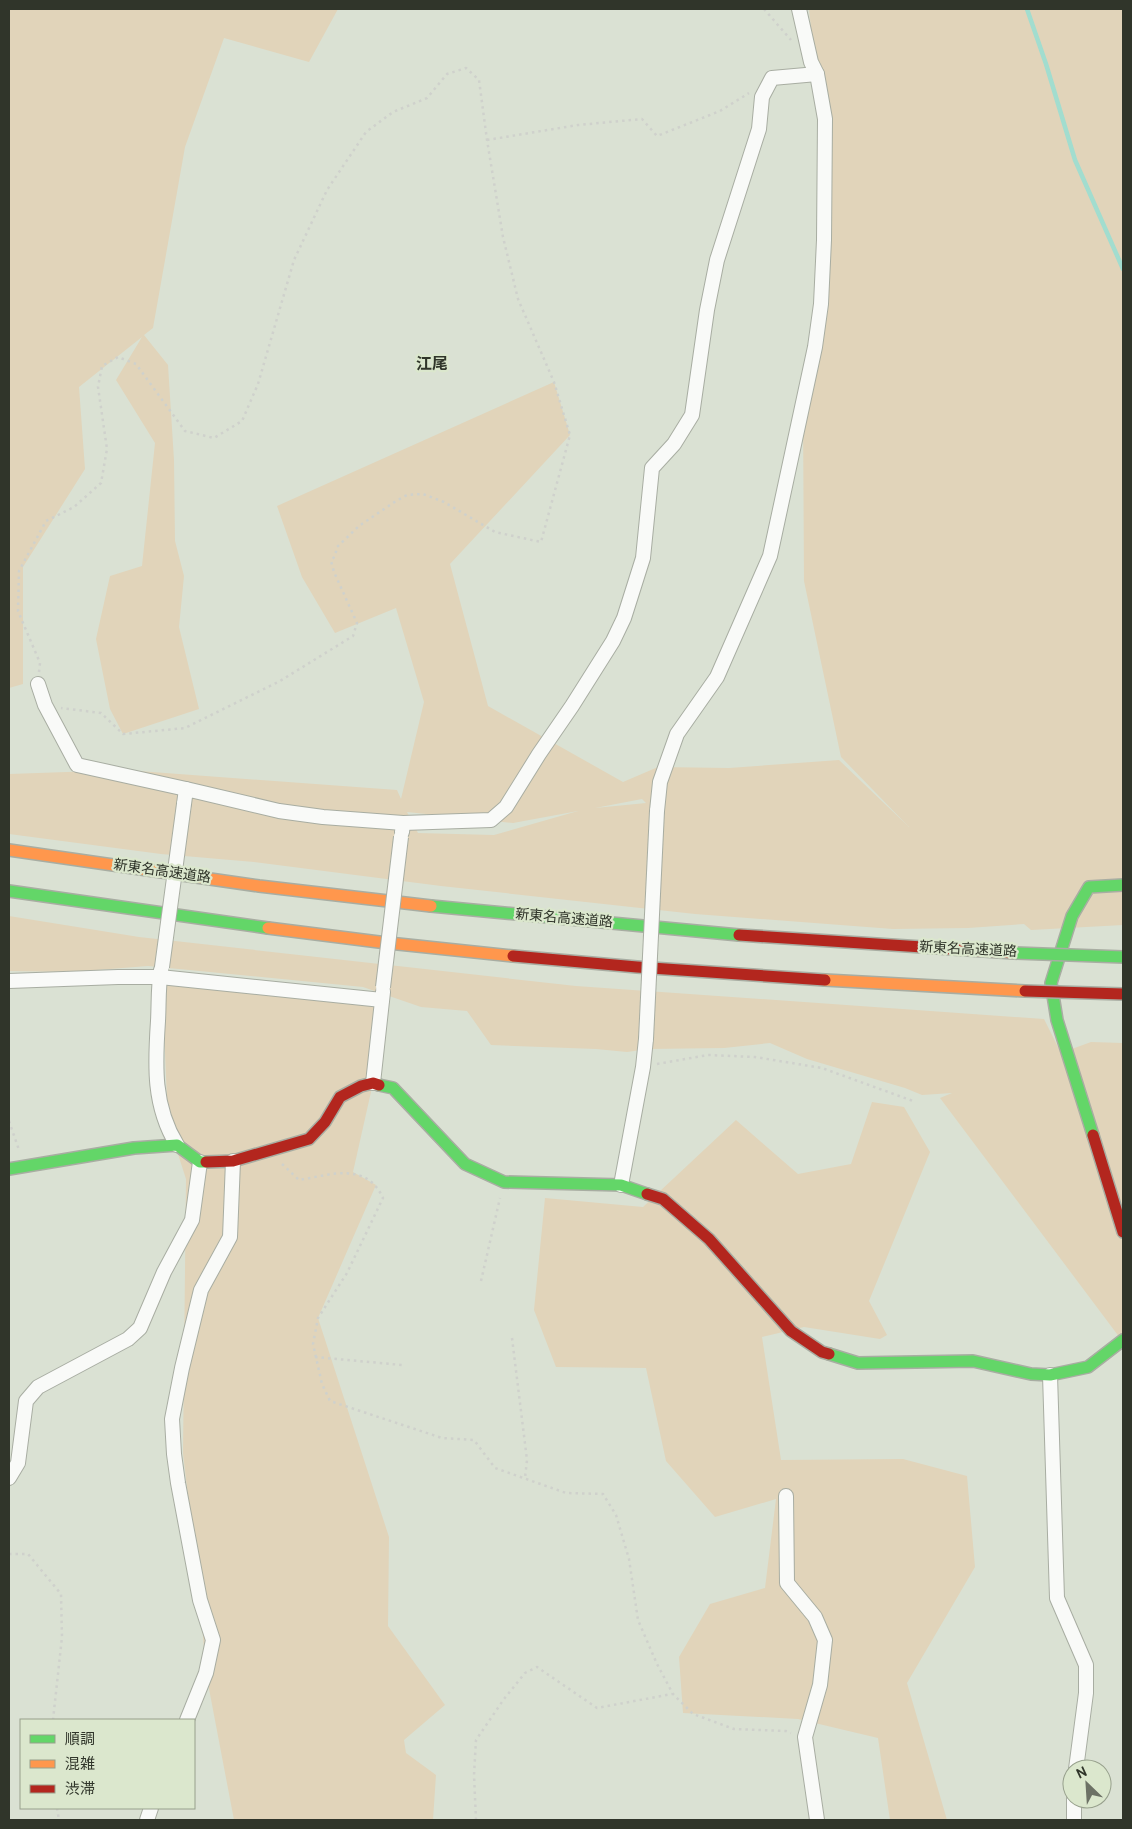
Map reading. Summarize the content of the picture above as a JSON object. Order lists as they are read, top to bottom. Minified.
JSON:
{"streets":{"main road":["新東名高速道路"]},"districts":["江尾"],"legend":["順調","混雑","渋滞"],"north":"top left"}
